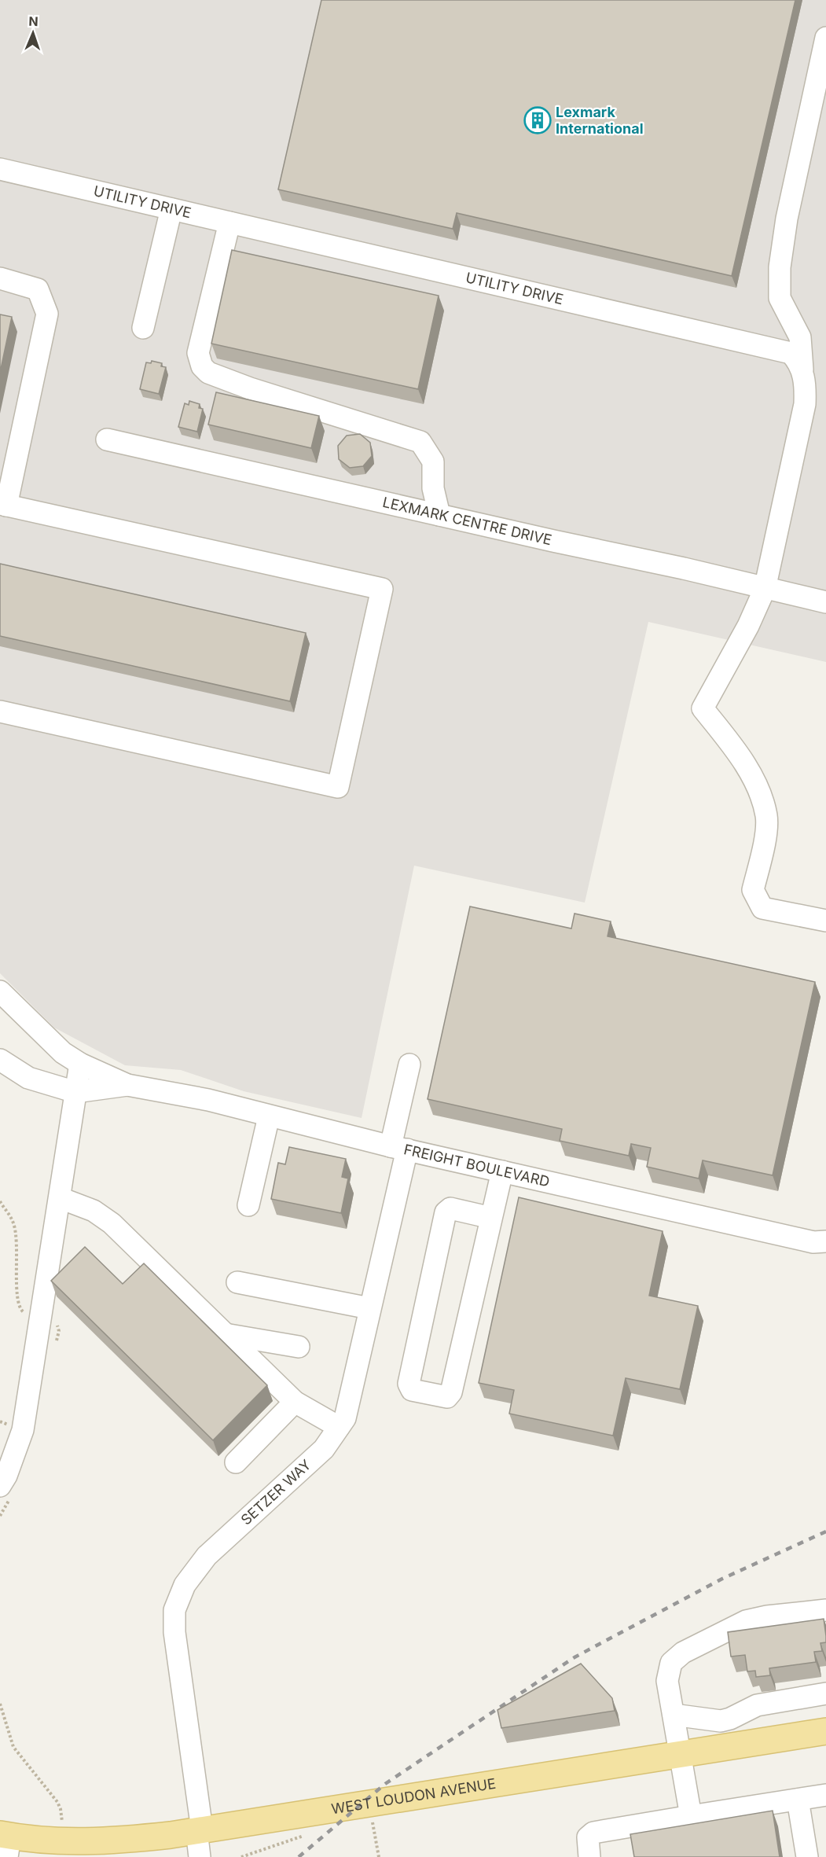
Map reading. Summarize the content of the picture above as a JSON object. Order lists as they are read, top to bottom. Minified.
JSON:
{"streets":{"main road":["WEST LOUDON AVENUE"],"lane":["UTILITY DRIVE","LEXMARK CENTRE DRIVE","FREIGHT BOULEVARD","SETZER WAY"]},"crossings":[["UTILITY DRIVE","LEXMARK CENTRE DRIVE"],["FREIGHT BOULEVARD","SETZER WAY"],["SETZER WAY","WEST LOUDON AVENUE"]],"places":{"building":["Lexmark International"]},"north":"top"}
